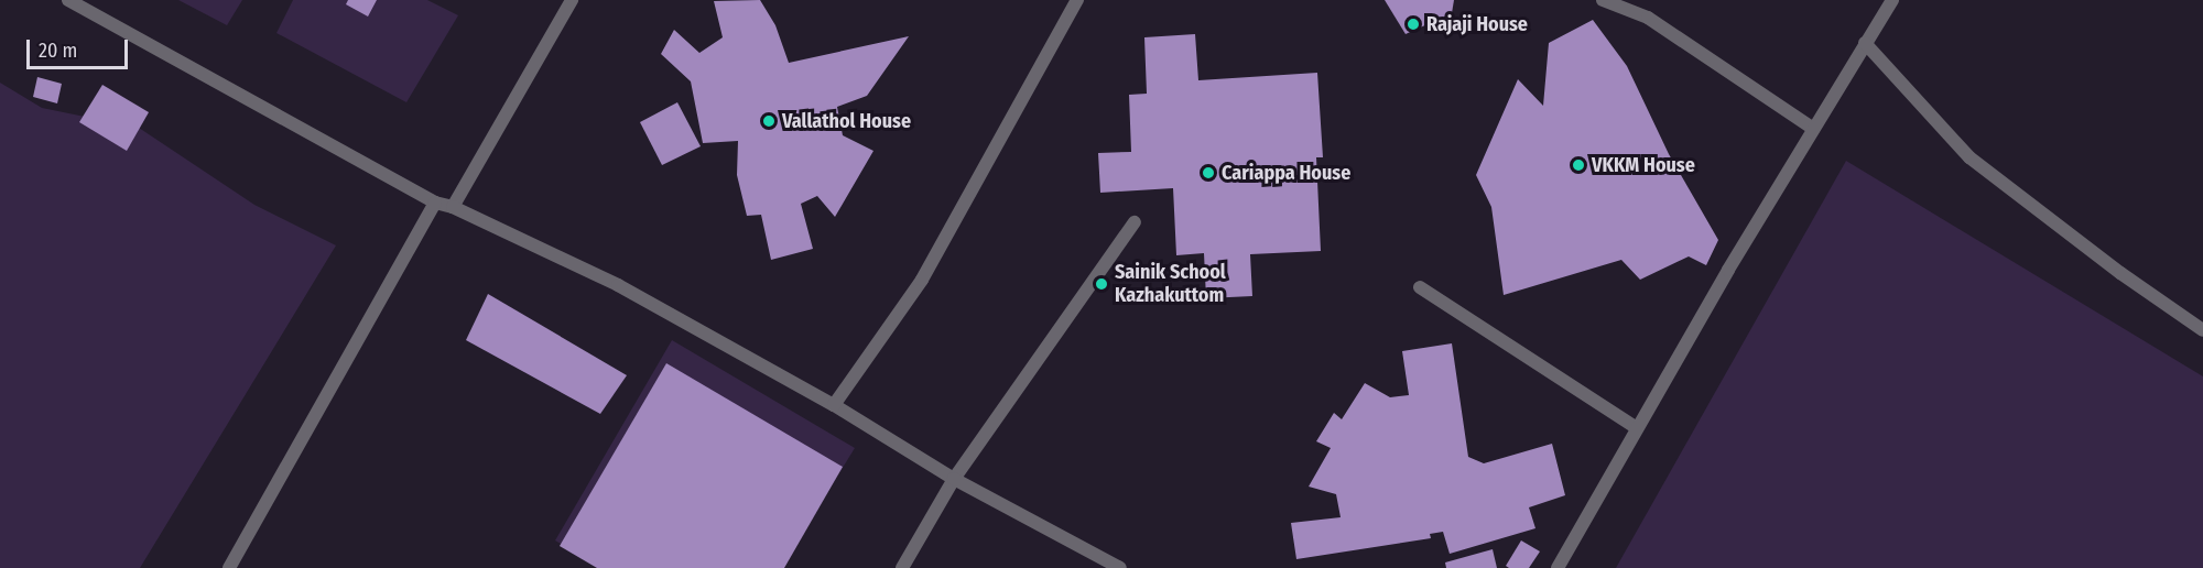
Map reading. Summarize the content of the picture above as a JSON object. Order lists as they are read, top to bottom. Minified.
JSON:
{"places":["Rajaji House","Vallathol House","VKKM House","Cariappa House","Sainik School Kazhakuttom"],"scale_bar":"20 m"}
